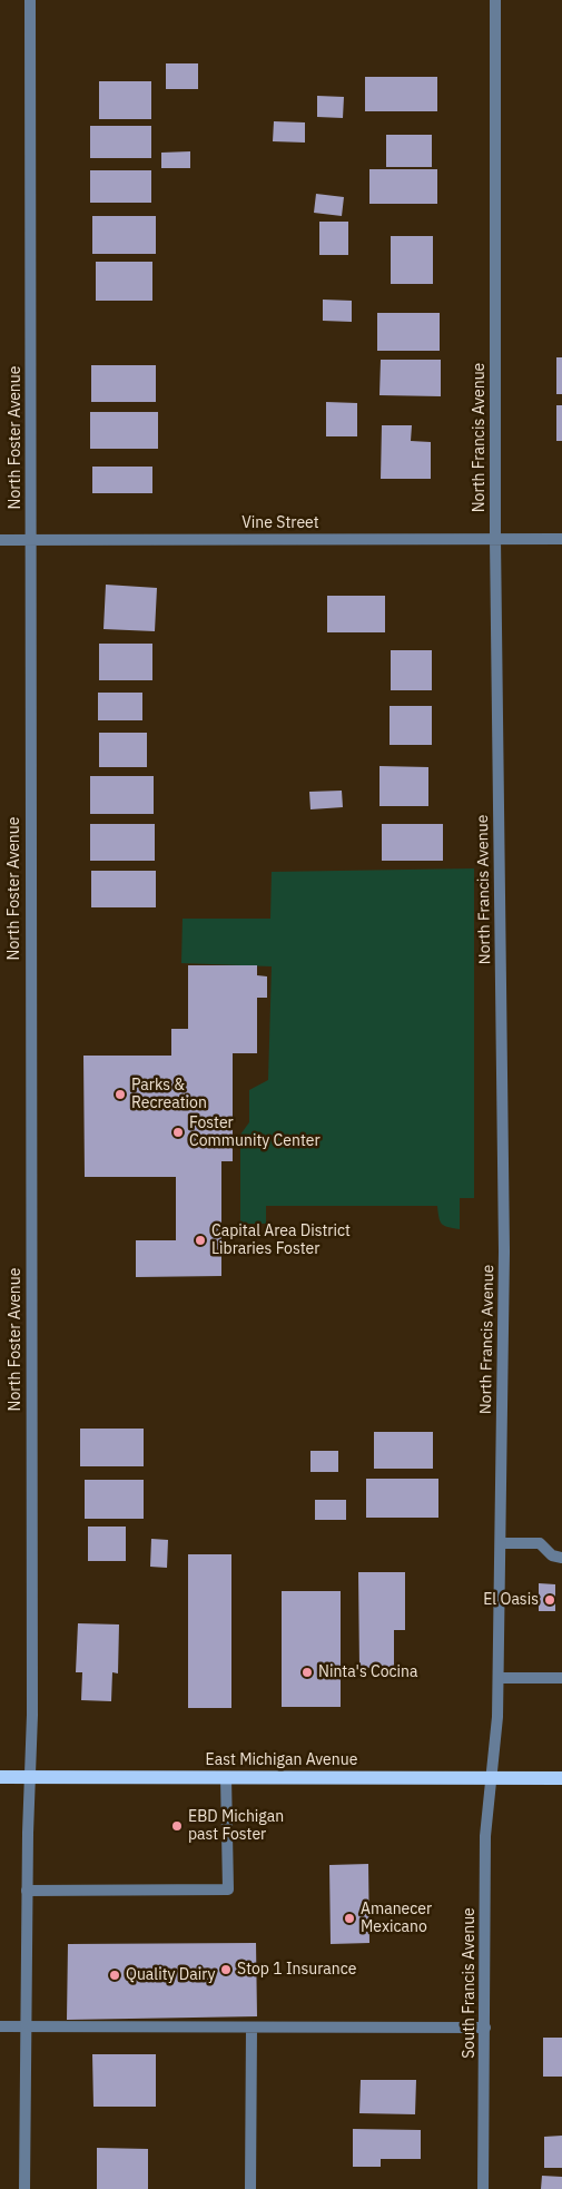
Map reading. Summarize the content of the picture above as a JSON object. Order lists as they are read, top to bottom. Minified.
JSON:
{"streets":{"main road":["East Michigan Avenue"],"street":["North Foster Avenue","North Francis Avenue","Vine Street","South Francis Avenue"]},"crossings":[["North Foster Avenue","Vine Street"],["North Foster Avenue","East Michigan Avenue"],["North Francis Avenue","Vine Street"],["North Francis Avenue","East Michigan Avenue"],["North Francis Avenue","South Francis Avenue"],["East Michigan Avenue","South Francis Avenue"]],"places":["Parks & Recreation","Foster Community Center","Capital Area District Libraries Foster","El Oasis","Ninta's Cocina","EBD Michigan past Foster","Amanecer Mexicano","Stop 1 Insurance","Quality Dairy"]}
